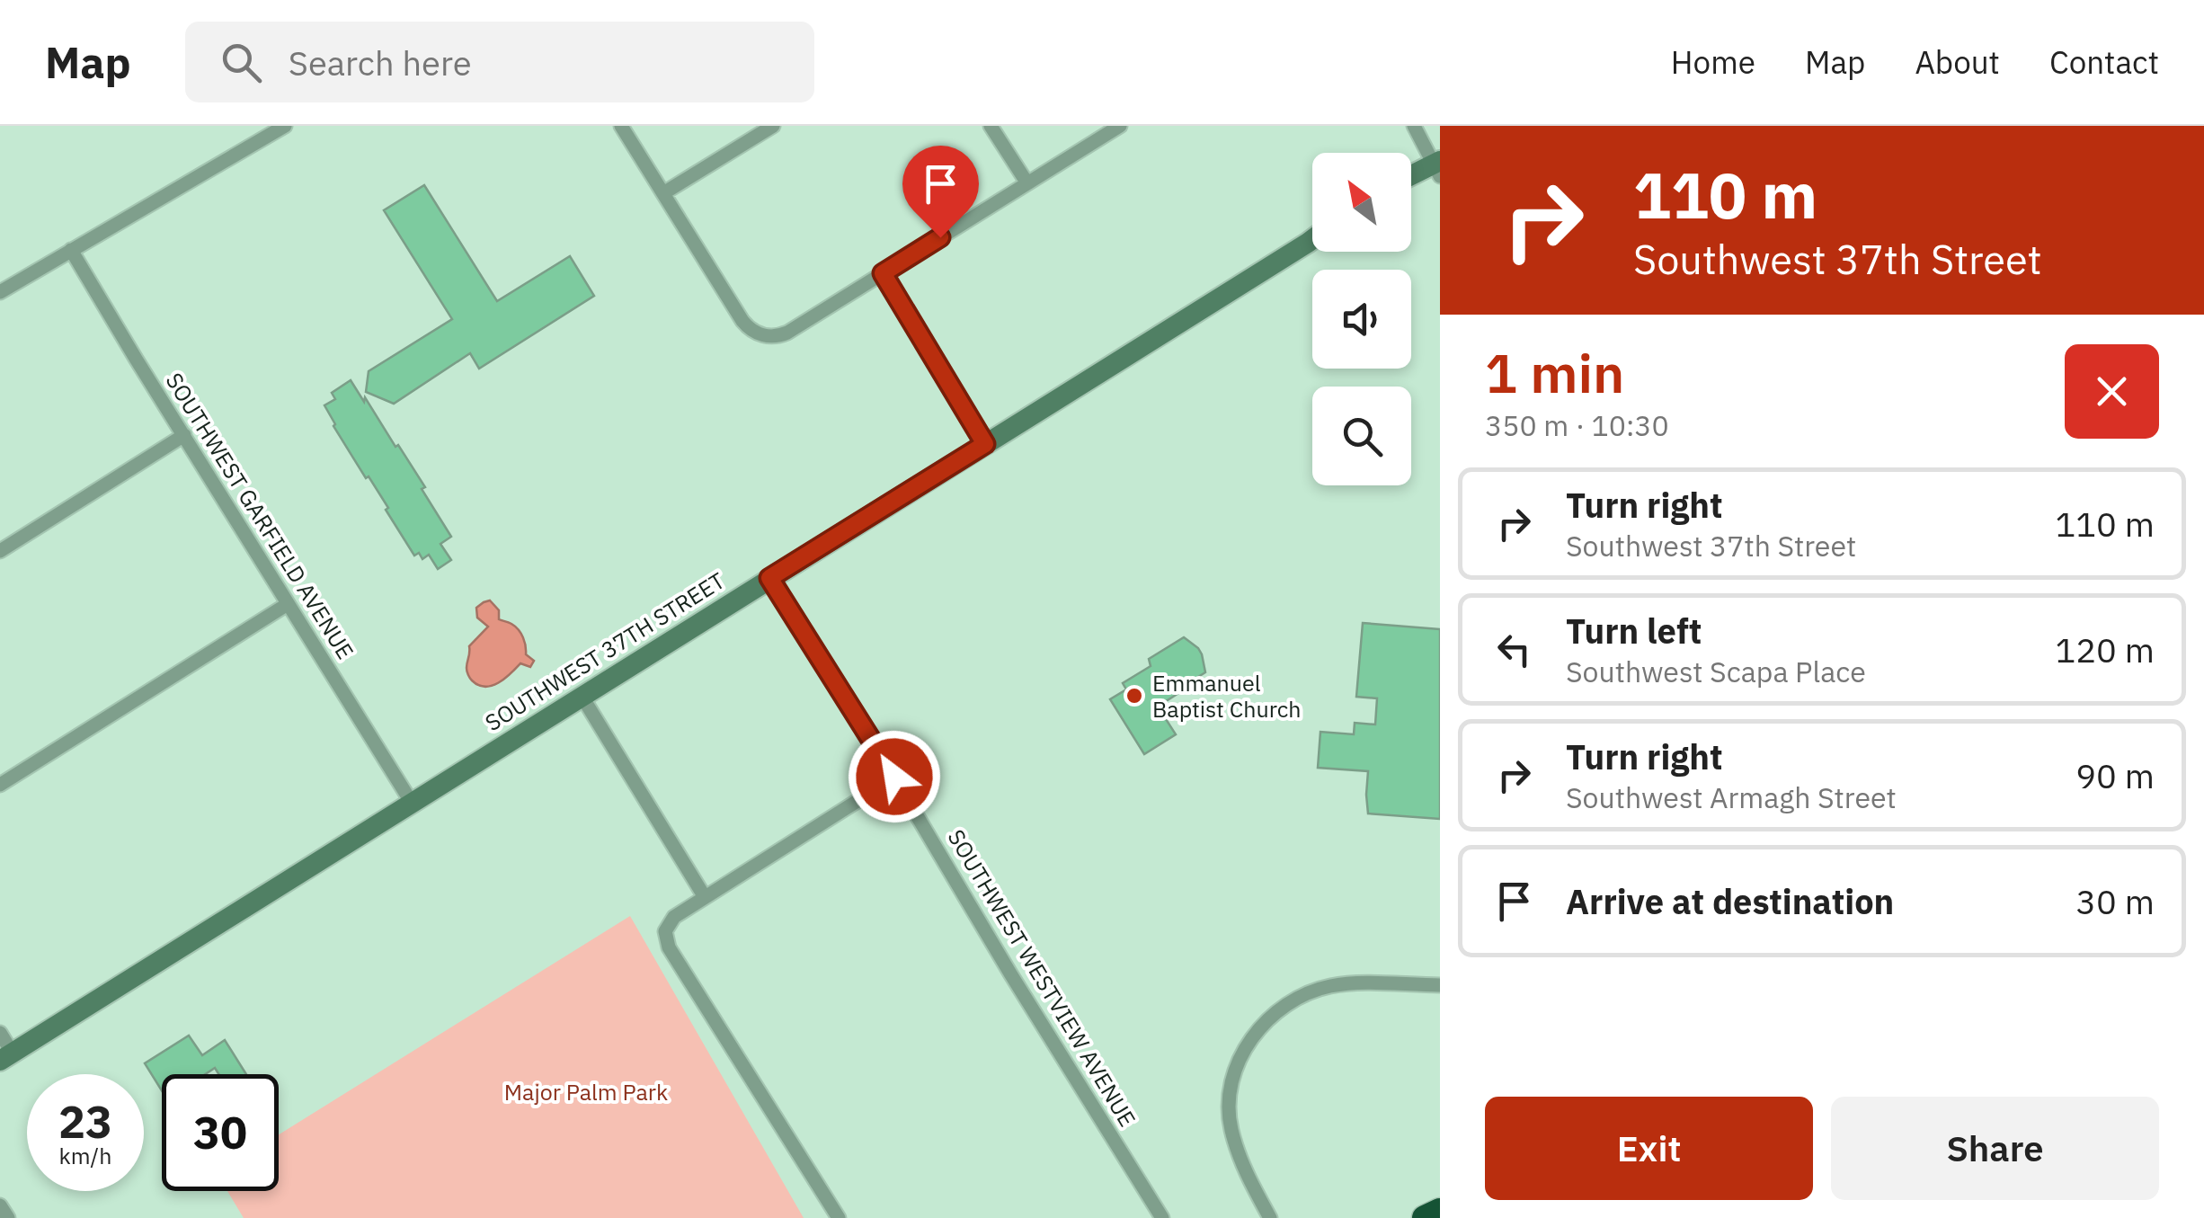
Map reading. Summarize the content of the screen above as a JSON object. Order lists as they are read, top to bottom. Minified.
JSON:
{"streets":{"main road":["SOUTHWEST 37TH STREET"],"street":["SOUTHWEST GARFIELD AVENUE","SOUTHWEST WESTVIEW AVENUE"]},"crossings":[["SOUTHWEST GARFIELD AVENUE","SOUTHWEST 37TH STREET"],["SOUTHWEST 37TH STREET","SOUTHWEST WESTVIEW AVENUE"]],"parks":["Major Palm Park"],"places":["Emmanuel Baptist Church"],"north":"top left","page":{"header":"Map","search":"Search here","nav":["Home","Map","About","Contact"],"turn":["110 m","Southwest 37th Street"],"heading":["1 min","350 m · 10:30"],"list":[{"name":"Turn right","note":"Southwest 37th Street","value":"110 m"},{"name":"Turn left","note":"Southwest Scapa Place","value":"120 m"},{"name":"Turn right","note":"Southwest Armagh Street","value":"90 m"},{"name":"Arrive at destination","value":"30 m"}],"speed":"23 km/h","limit":"30","buttons":["Exit","Share"]}}
